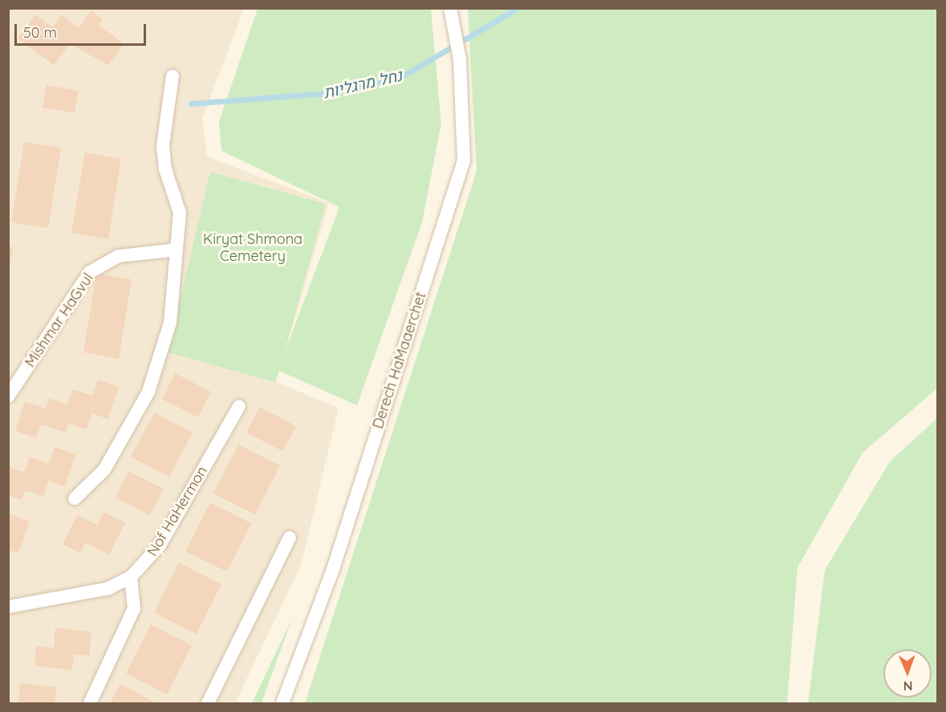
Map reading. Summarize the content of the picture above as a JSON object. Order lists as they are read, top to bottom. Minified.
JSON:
{"streets":{"street":["Mishmar HaGvul","Derech HaMaaerchet","Nof HaHermon"]},"water":["נחל מרגליות"],"parks":["Kiryat Shmona Cemetery"],"scale_bar":"50 m","north":"bottom"}
